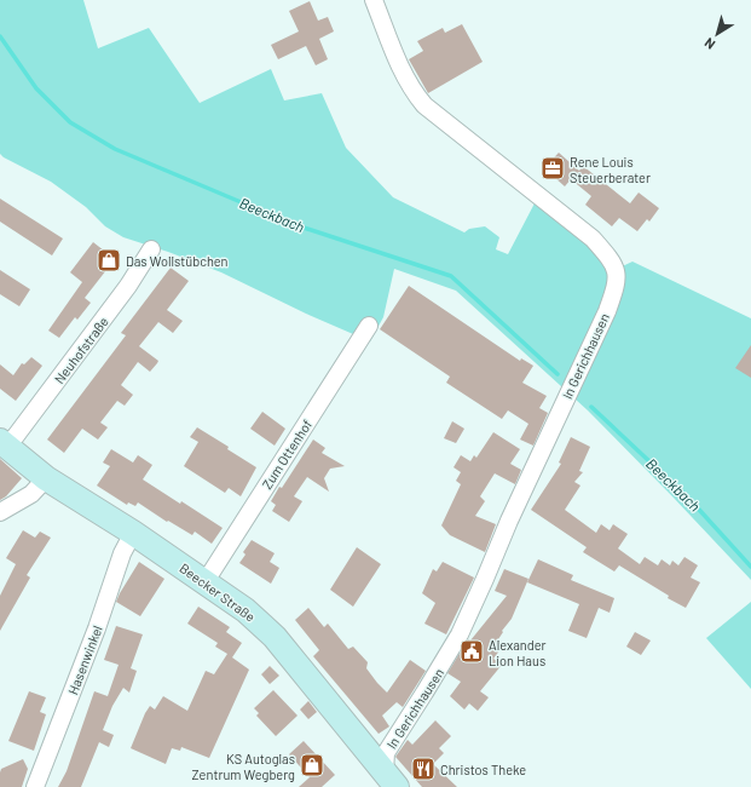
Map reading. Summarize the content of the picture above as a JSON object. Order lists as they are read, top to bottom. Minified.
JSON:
{"streets":{"street":["Neuhofstraße","In Gerichhausen","Zum Ottenhof","Beecker Straße","Hasenwinkel"]},"crossings":[["Neuhofstraße","Beecker Straße"],["In Gerichhausen","Beecker Straße"],["Zum Ottenhof","Beecker Straße"],["Beecker Straße","Hasenwinkel"]],"water":["Beeckbach"],"places":{"office":["Rene Louis Steuerberater"],"shop":["Das Wollstübchen","KS Autoglas Zentrum Wegberg"],"public building":["Alexander Lion Haus"],"restaurant":["Christos Theke"]},"north":"bottom left"}
